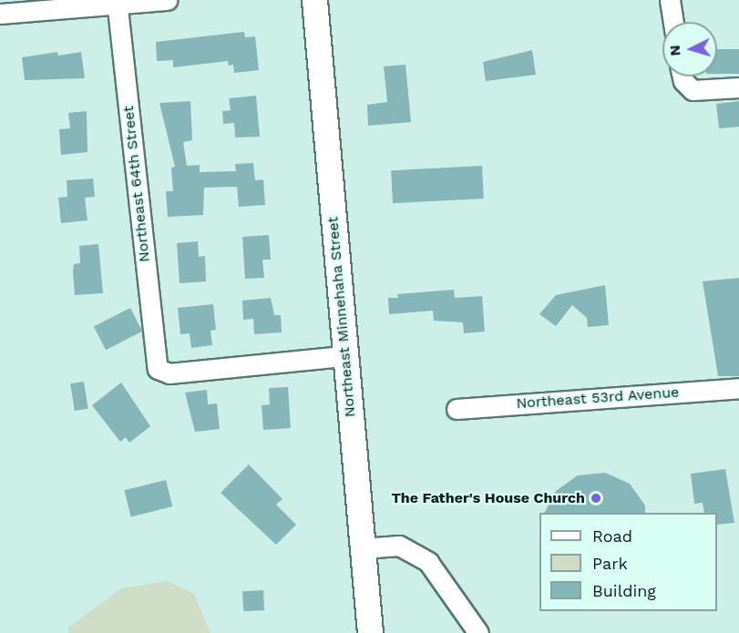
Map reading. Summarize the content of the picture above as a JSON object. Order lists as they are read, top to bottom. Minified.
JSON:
{"streets":{"main road":["Northeast Minnehaha Street"],"street":["Northeast 64th Street","Northeast 53rd Avenue"]},"crossings":[["Northeast 64th Street","Northeast Minnehaha Street"]],"places":["The Father's House Church"],"legend":["Road","Park","Building"],"north":"left"}
